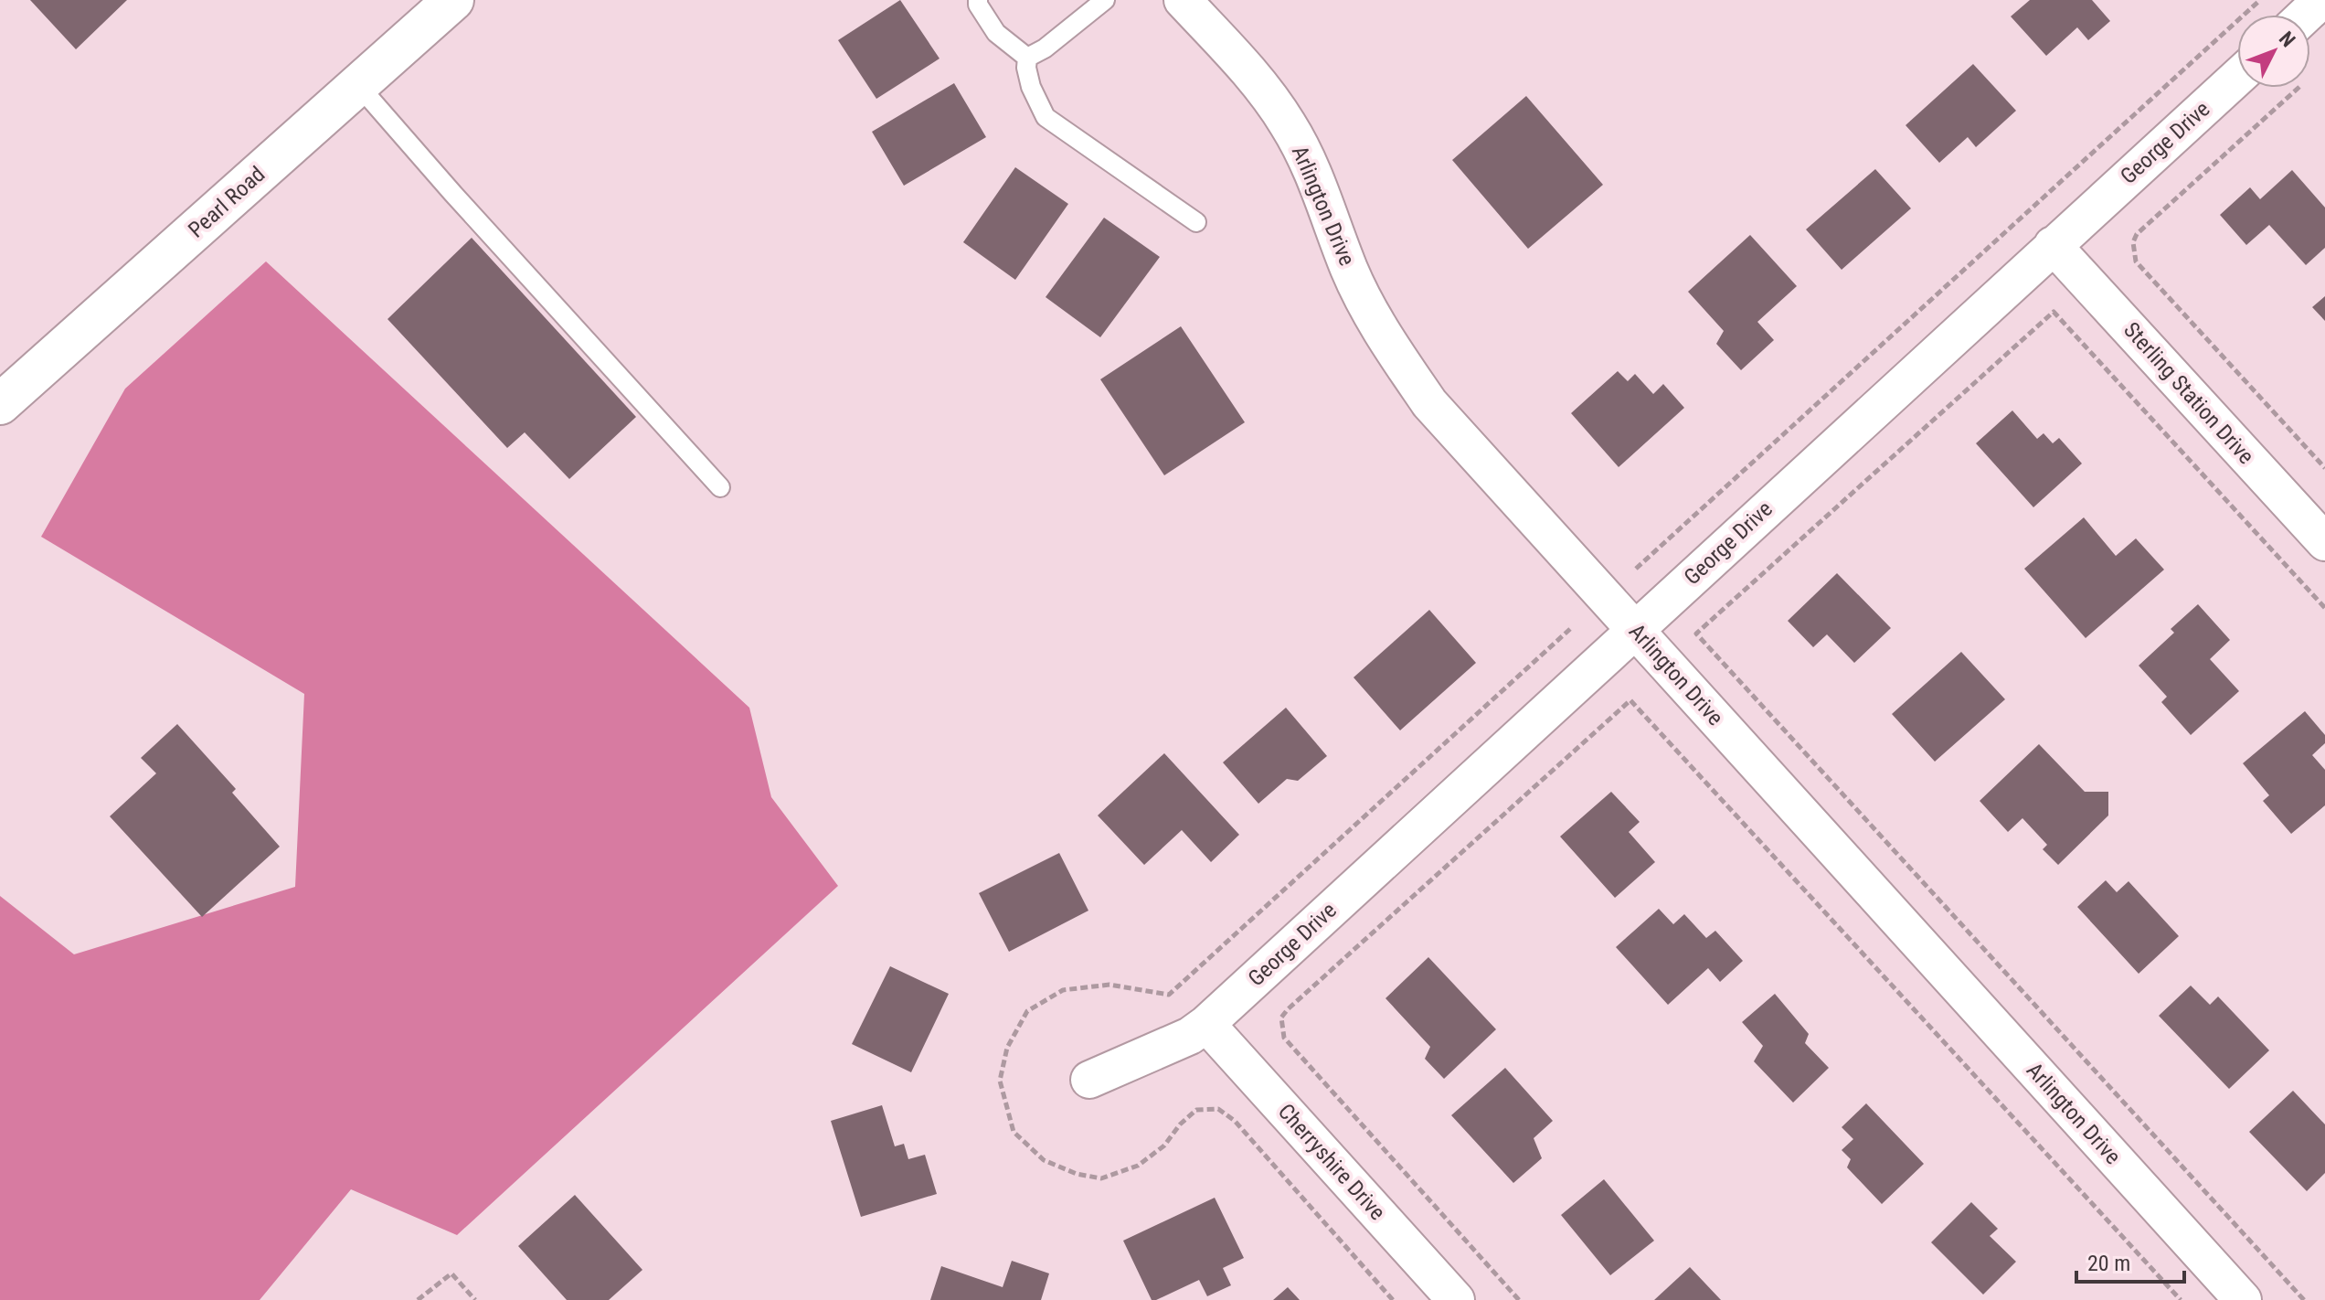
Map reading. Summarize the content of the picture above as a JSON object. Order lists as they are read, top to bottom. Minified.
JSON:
{"streets":{"main road":["Pearl Road"],"street":["George Drive","Arlington Drive","Sterling Station Drive","Cherryshire Drive"]},"crossings":[["George Drive","Arlington Drive"],["George Drive","Sterling Station Drive"],["George Drive","Cherryshire Drive"]],"scale_bar":"20 m","north":"top right"}
